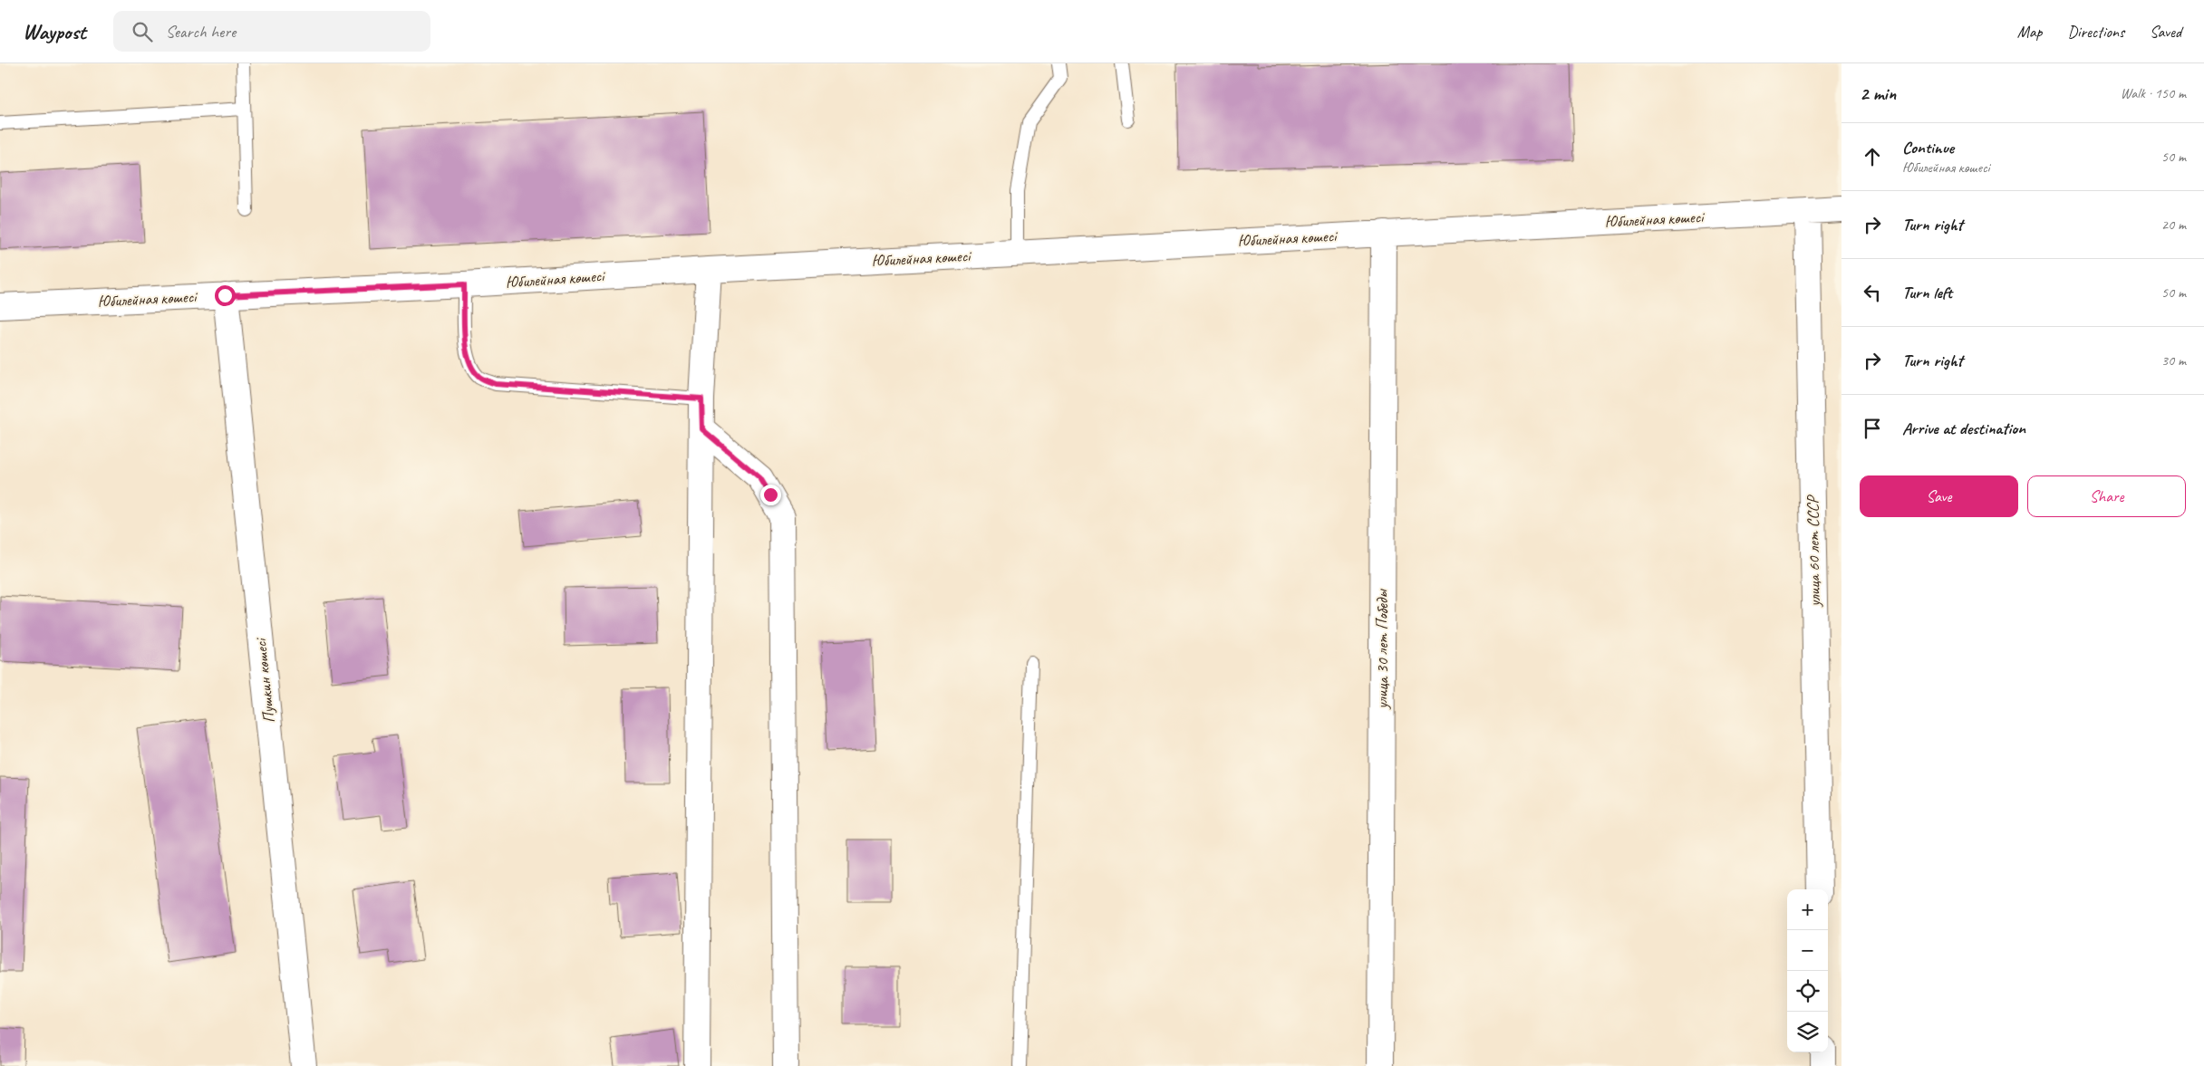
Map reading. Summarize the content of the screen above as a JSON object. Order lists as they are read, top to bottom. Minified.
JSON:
{"streets":{"street":["Юбилейная көшесі","улица 60 лет СССР","улица 30 лет Победы","Пушкин көшесі"]},"crossings":[["Юбилейная көшесі","улица 60 лет СССР"],["Юбилейная көшесі","улица 30 лет Победы"],["Юбилейная көшесі","Пушкин көшесі"]],"page":{"header":"Waypost","search":"Search here","nav":["Map","Directions","Saved"],"heading":["2 min","Walk · 150 m"],"list":[["Continue","Юбилейная көшесі","50 m"],["Turn right","20 m"],["Turn left","50 m"],["Turn right","30 m"],"Arrive at destination"],"buttons":["Save","Share"],"map_buttons":["+","−"]}}
